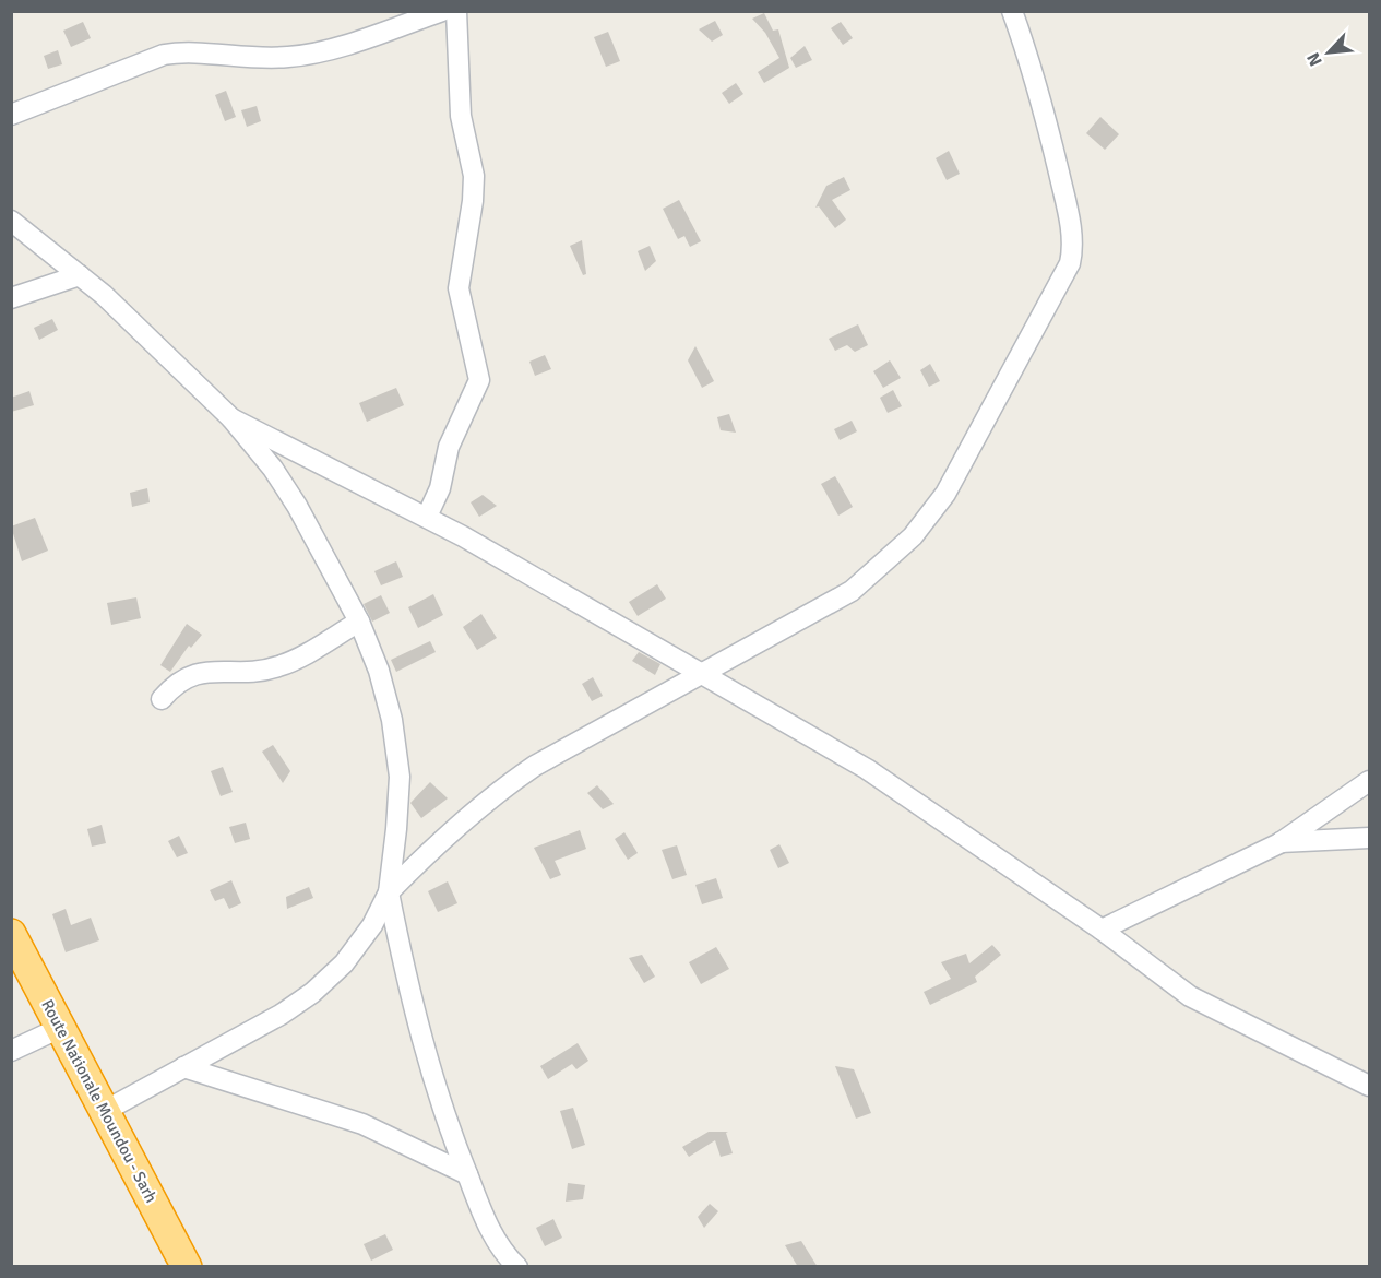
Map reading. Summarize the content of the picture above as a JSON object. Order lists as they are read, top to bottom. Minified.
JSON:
{"streets":{"highway":["Route Nationale Moundou - Sarh"]},"north":"bottom left"}
